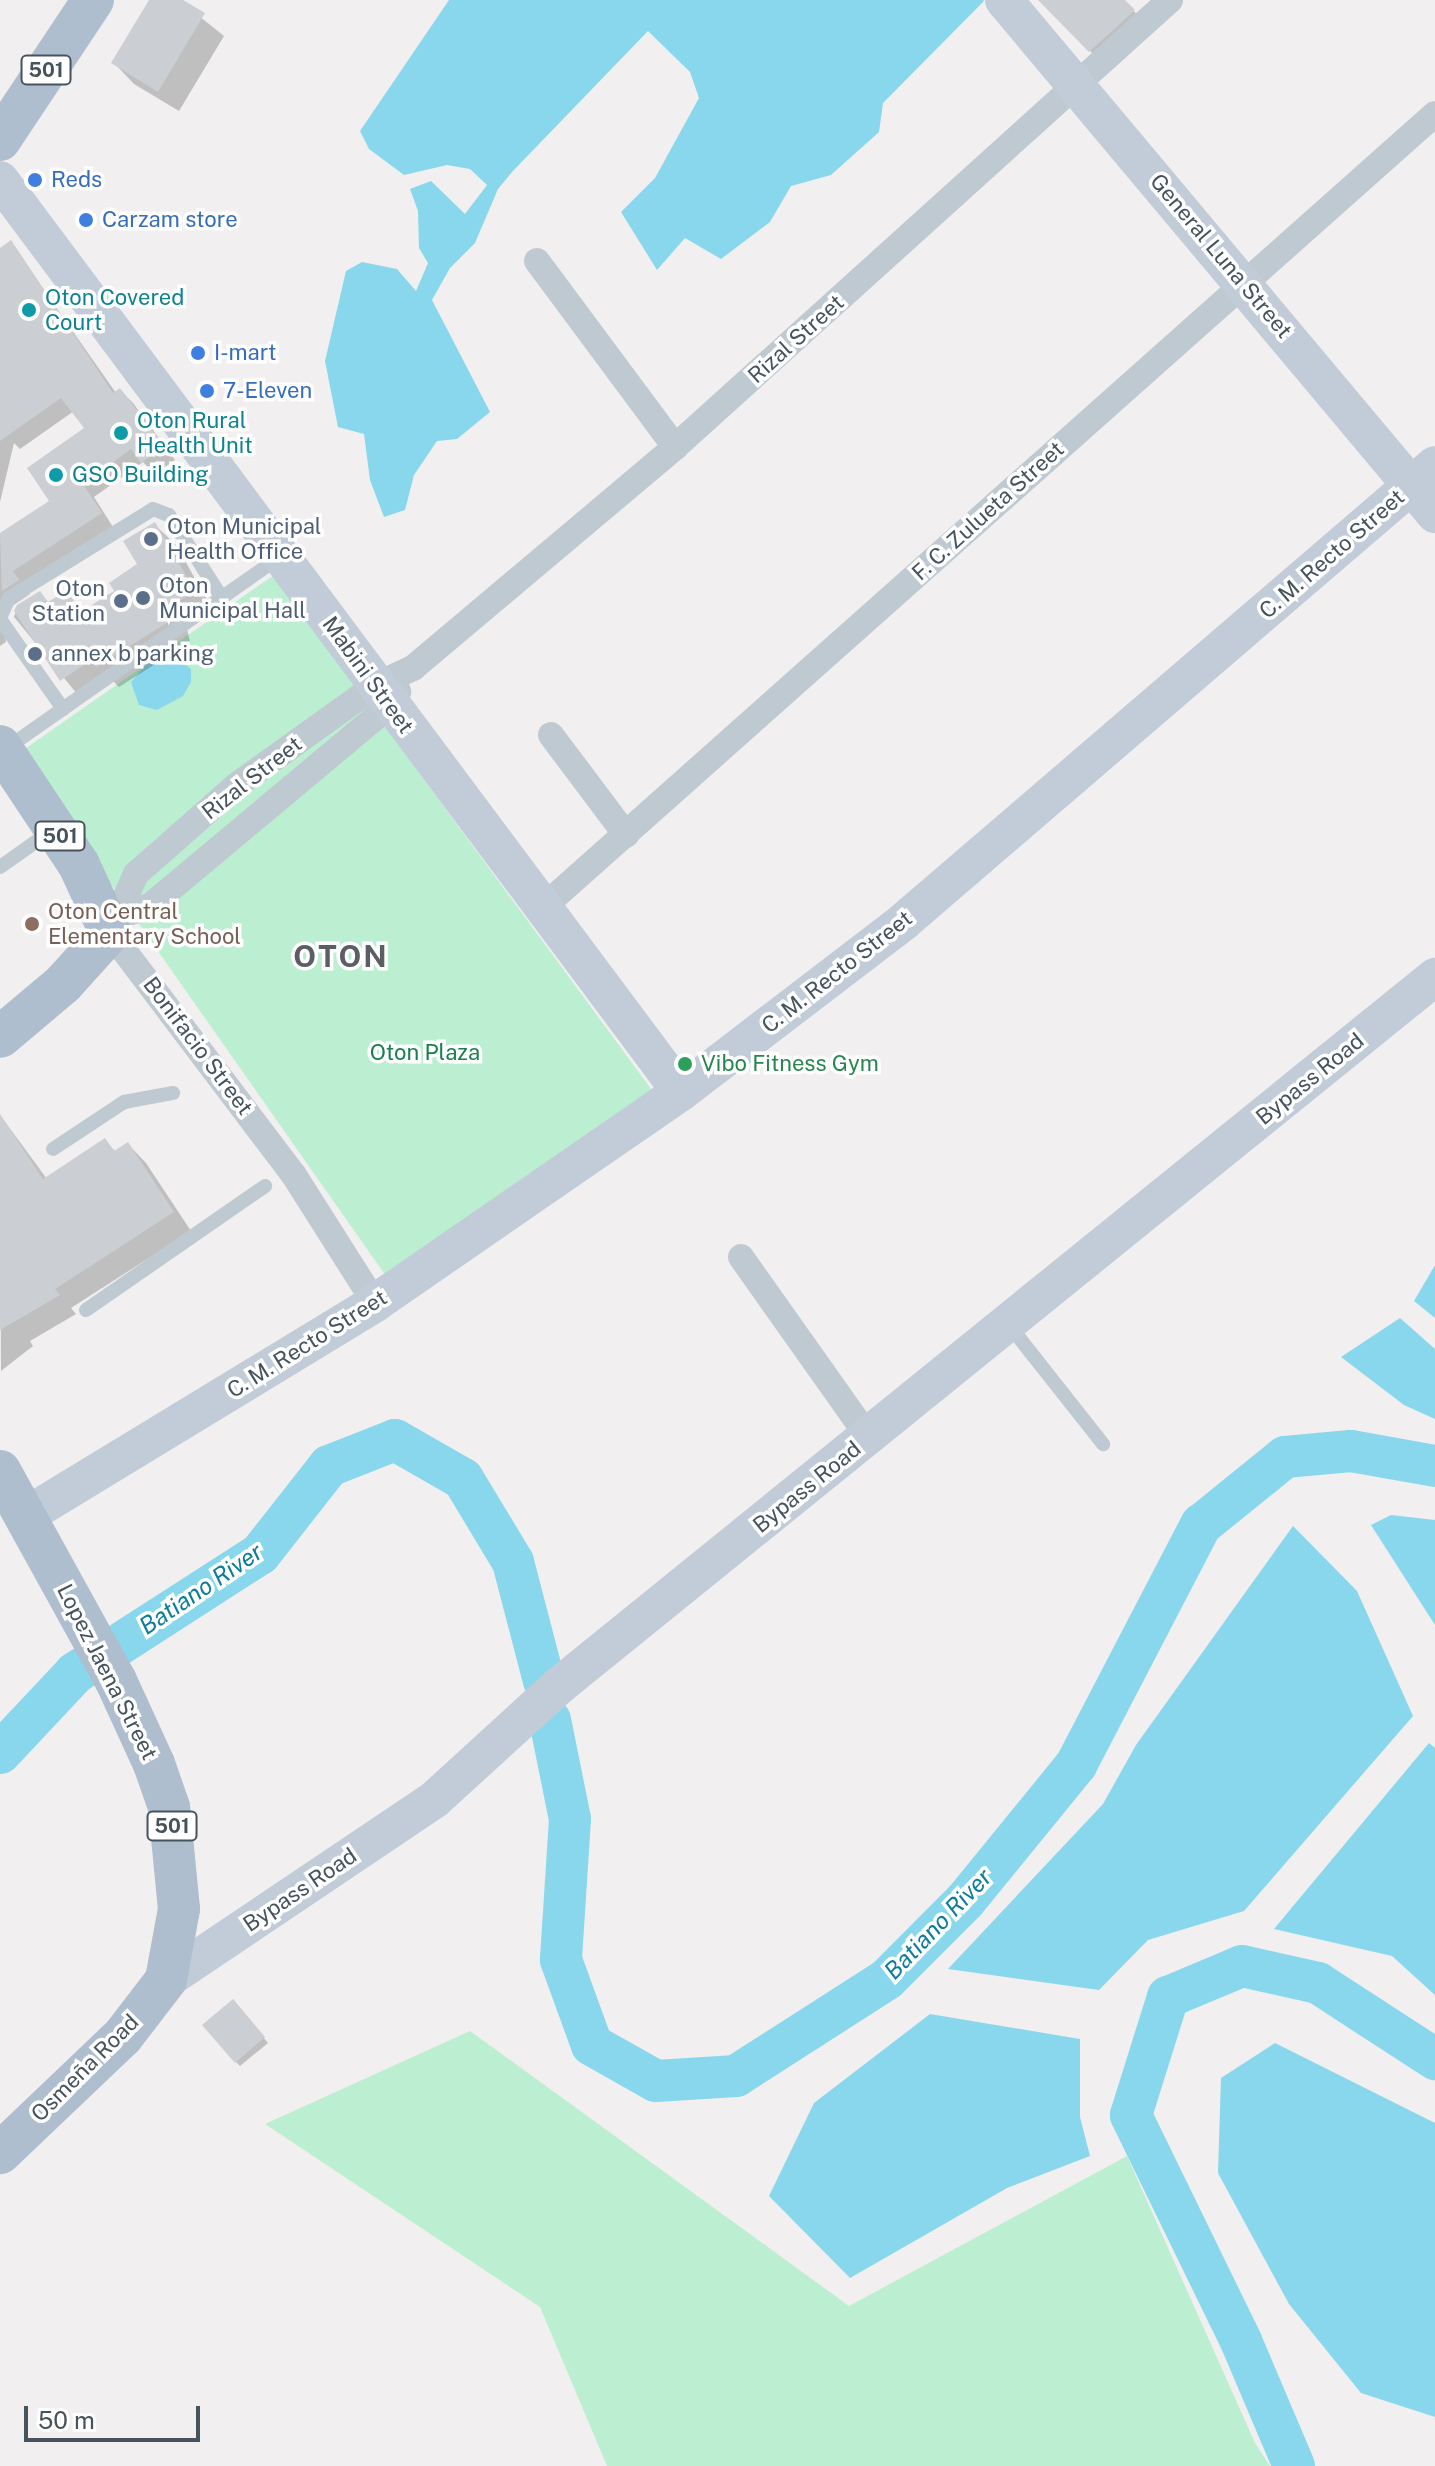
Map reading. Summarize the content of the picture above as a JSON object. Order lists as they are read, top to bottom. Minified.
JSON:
{"streets":{"main road":["501","Rizal Street","Bonifacio Street","Lopez Jaena Street","Osmeña Road"],"street":["General Luna Street","F. C. Zulueta Street","C. M. Recto Street","Mabini Street","Bypass Road"]},"crossings":[["General Luna Street","Rizal Street"],["General Luna Street","F. C. Zulueta Street"],["General Luna Street","C. M. Recto Street"],["Rizal Street","Mabini Street"],["Rizal Street","Bonifacio Street"],["F. C. Zulueta Street","Mabini Street"],["C. M. Recto Street","Mabini Street"],["C. M. Recto Street","Bonifacio Street"],["C. M. Recto Street","Lopez Jaena Street"],["Bypass Road","Lopez Jaena Street"],["Bypass Road","Osmeña Road"],["Lopez Jaena Street","Osmeña Road"]],"districts":["OTON"],"water":["Batiano River"],"parks":["Oton Plaza"],"places":["Reds","Carzam store","Oton Covered Court","I-mart","7-Eleven","Oton Rural Health Unit","GSO Building","Oton Municipal Health Office","Oton Municipal Hall","Oton Station","annex b parking","Oton Central Elementary School","Vibo Fitness Gym"],"scale_bar":"50 m"}
